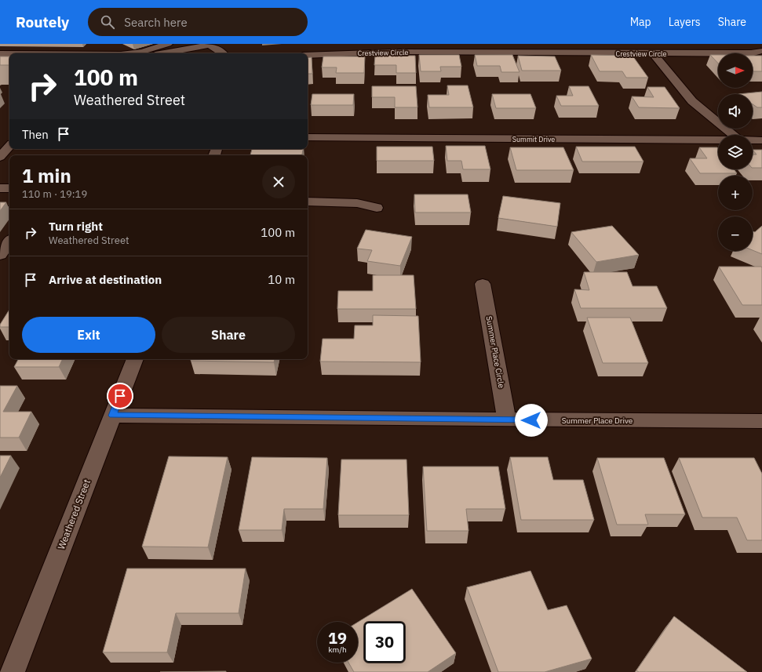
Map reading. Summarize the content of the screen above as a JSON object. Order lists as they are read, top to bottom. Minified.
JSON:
{"streets":{"street":["Crestview Circle","Summit Drive","Summer Place Circle","Summer Place Drive","Weathered Street"]},"crossings":[["Summer Place Circle","Summer Place Drive"],["Summer Place Drive","Weathered Street"]],"north":"right","page":{"header":"Routely","search":"Search here","nav":["Map","Layers","Share"],"map_buttons":["+","−"],"turn":["100 m","Weathered Street"],"then":"Then","heading":["1 min","110 m · 19:19"],"list":[{"name":"Turn right","note":"Weathered Street","value":"100 m"},{"name":"Arrive at destination","value":"10 m"}],"buttons":["Exit","Share"],"speed":"19 km/h","limit":"30"}}
